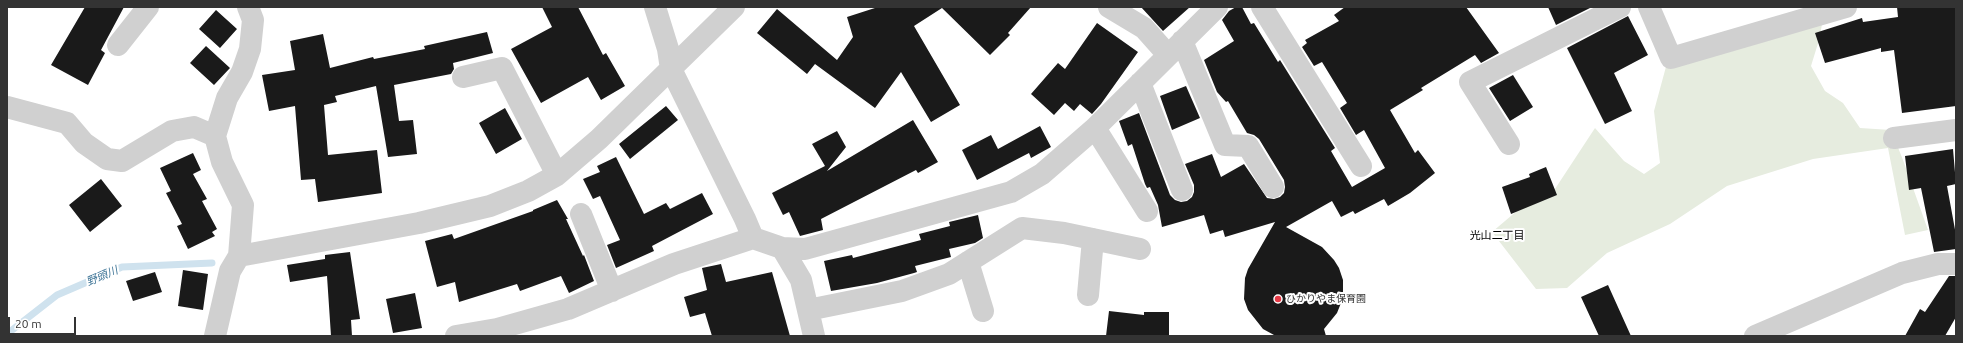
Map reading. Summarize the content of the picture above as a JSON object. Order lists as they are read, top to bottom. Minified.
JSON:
{"districts":["光山二丁目"],"water":["野頭川"],"places":["ひかりやま保育園"],"scale_bar":"20 m"}
